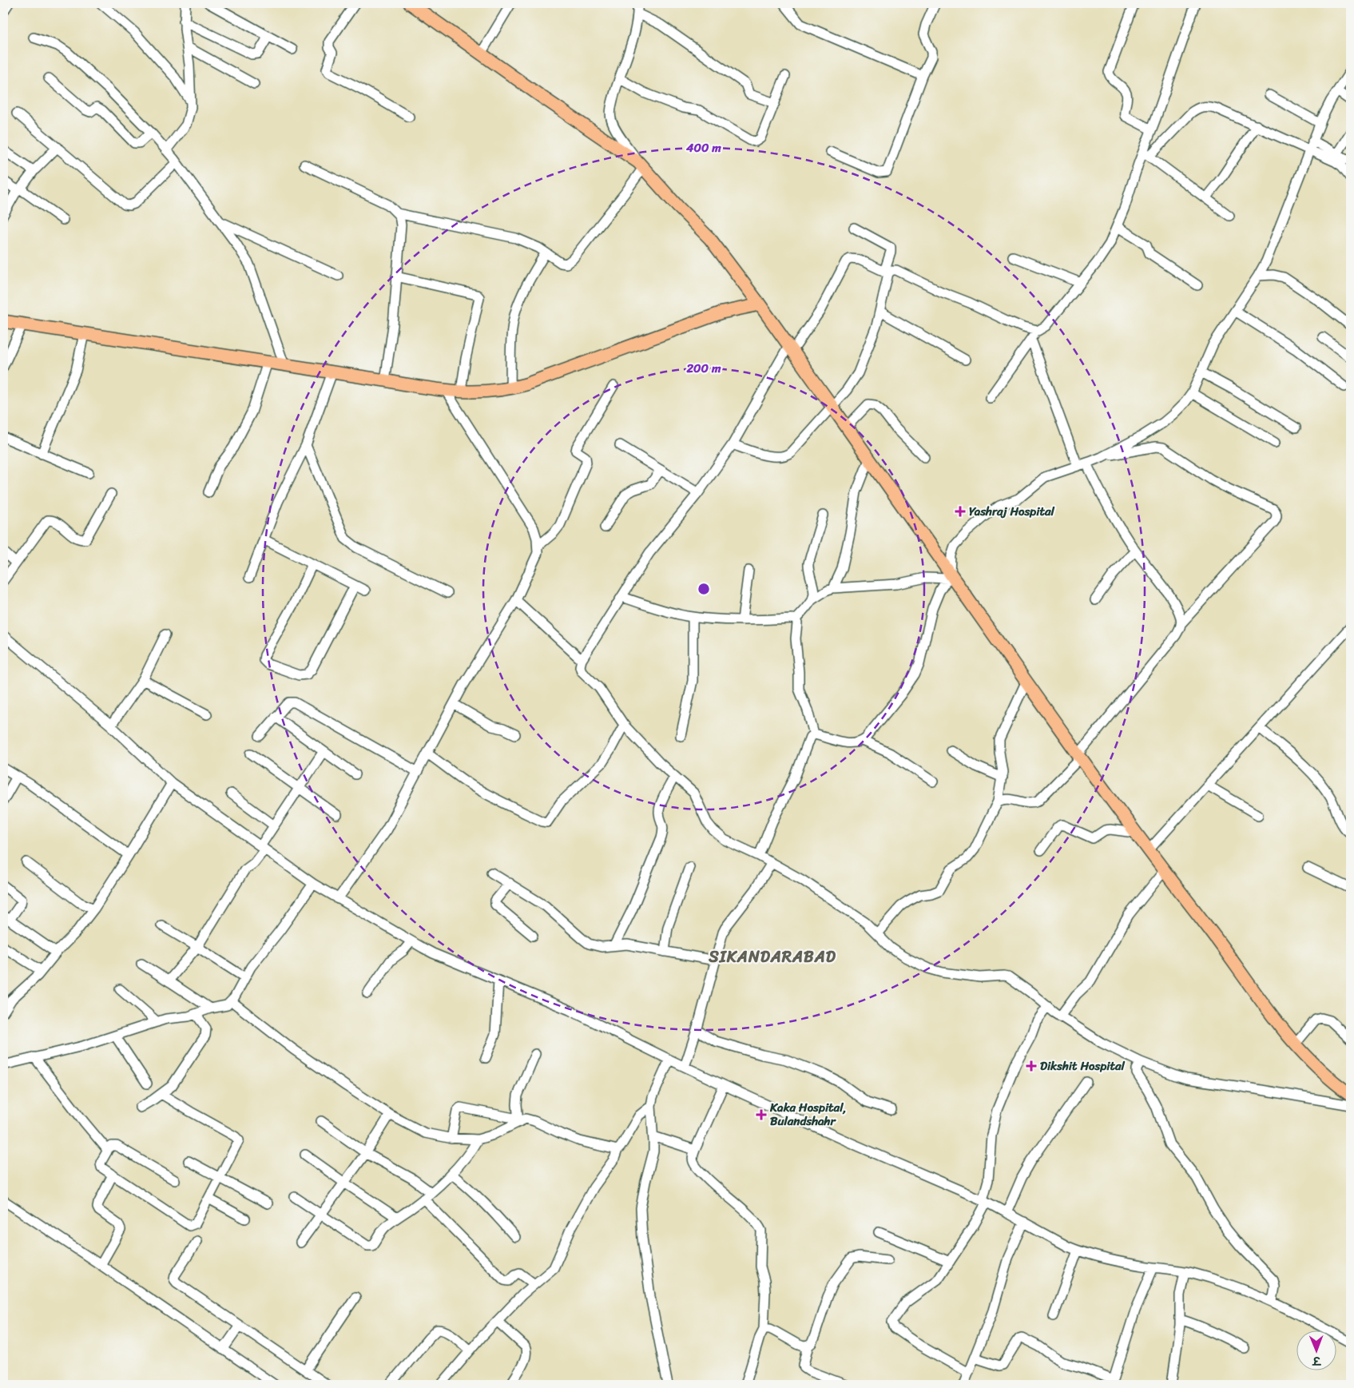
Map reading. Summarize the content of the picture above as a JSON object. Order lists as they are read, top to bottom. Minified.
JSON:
{"districts":["SIKANDARABAD"],"places":{"health":["Yashraj Hospital","Dikshit Hospital","Kaka Hospital, Bulandshahr"]},"north":"bottom","rings":["400 m","200 m"]}
